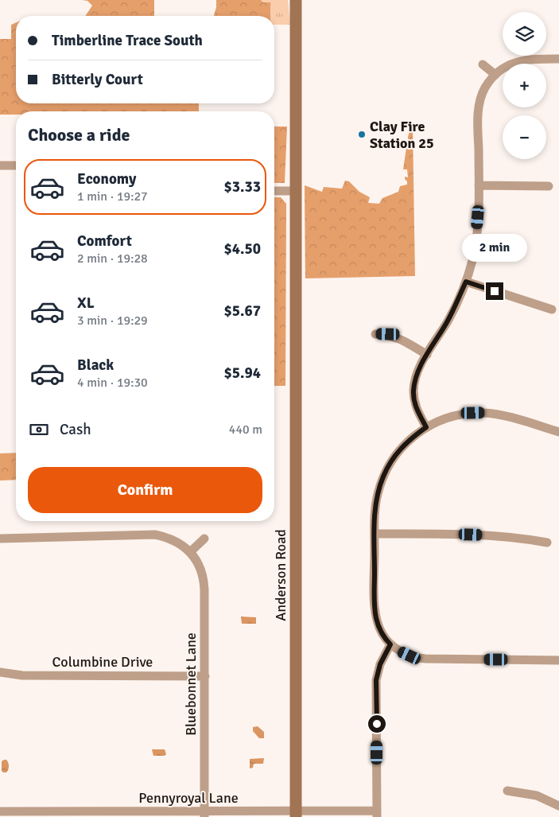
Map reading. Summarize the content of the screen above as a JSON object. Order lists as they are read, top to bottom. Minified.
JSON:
{"streets":{"street":["Anderson Road","Columbine Drive","Bluebonnet Lane","Pennyroyal Lane"]},"crossings":[["Anderson Road","Pennyroyal Lane"],["Columbine Drive","Bluebonnet Lane"],["Bluebonnet Lane","Pennyroyal Lane"]],"places":["Clay Fire Station 25"],"page":{"map_buttons":["+","−"],"banner":["Timberline Trace South","Bitterly Court"],"heading":"Choose a ride","list":[{"name":"Economy","note":"1 min · 19:27","value":"$3.33"},{"name":"Comfort","note":"2 min · 19:28","value":"$4.50"},{"name":"XL","note":"3 min · 19:29","value":"$5.67"},{"name":"Black","note":"4 min · 19:30","value":"$5.94"}],"bubble":"2 min","pay":["Cash","440 m"],"buttons":"Confirm"}}
